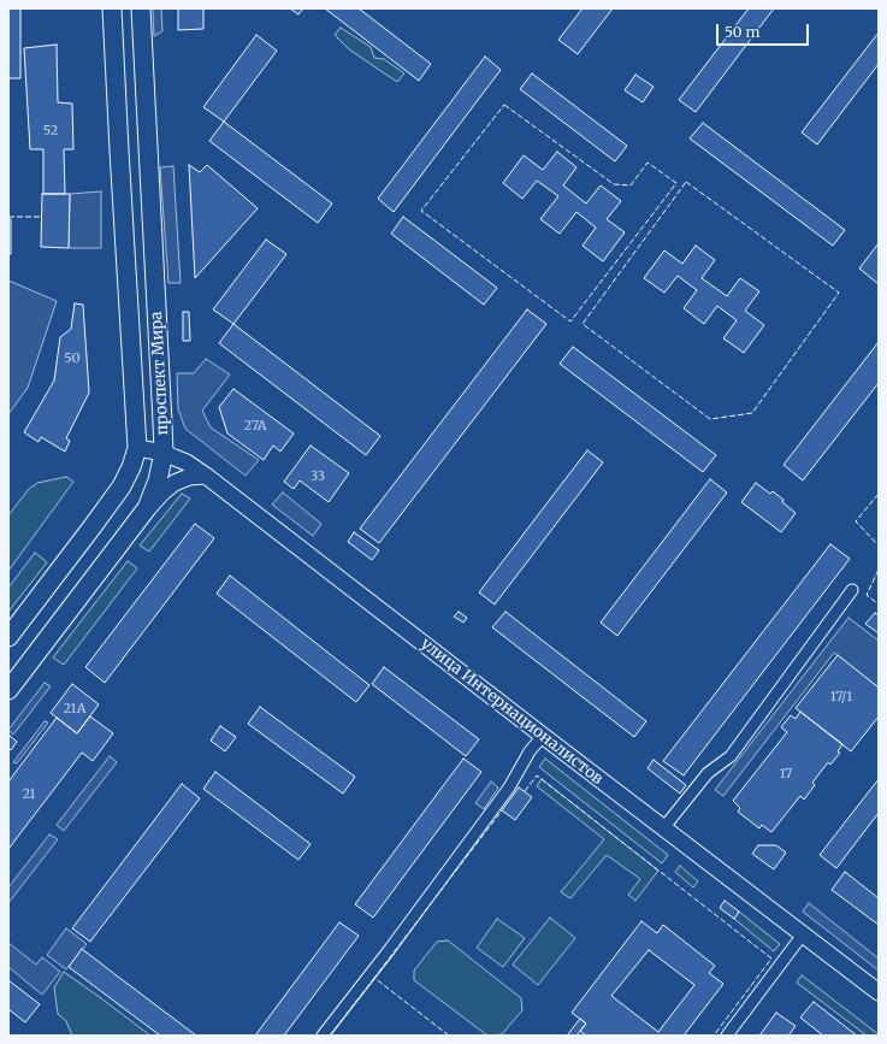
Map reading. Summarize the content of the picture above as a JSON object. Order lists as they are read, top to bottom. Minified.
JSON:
{"streets":{"main road":["проспект Мира"],"street":["улица Интернационалистов"]},"crossings":[["проспект Мира","улица Интернационалистов"]],"house_numbers":["52","50","27А","33","17/1","21А","17","21"],"scale_bar":"50 m"}
